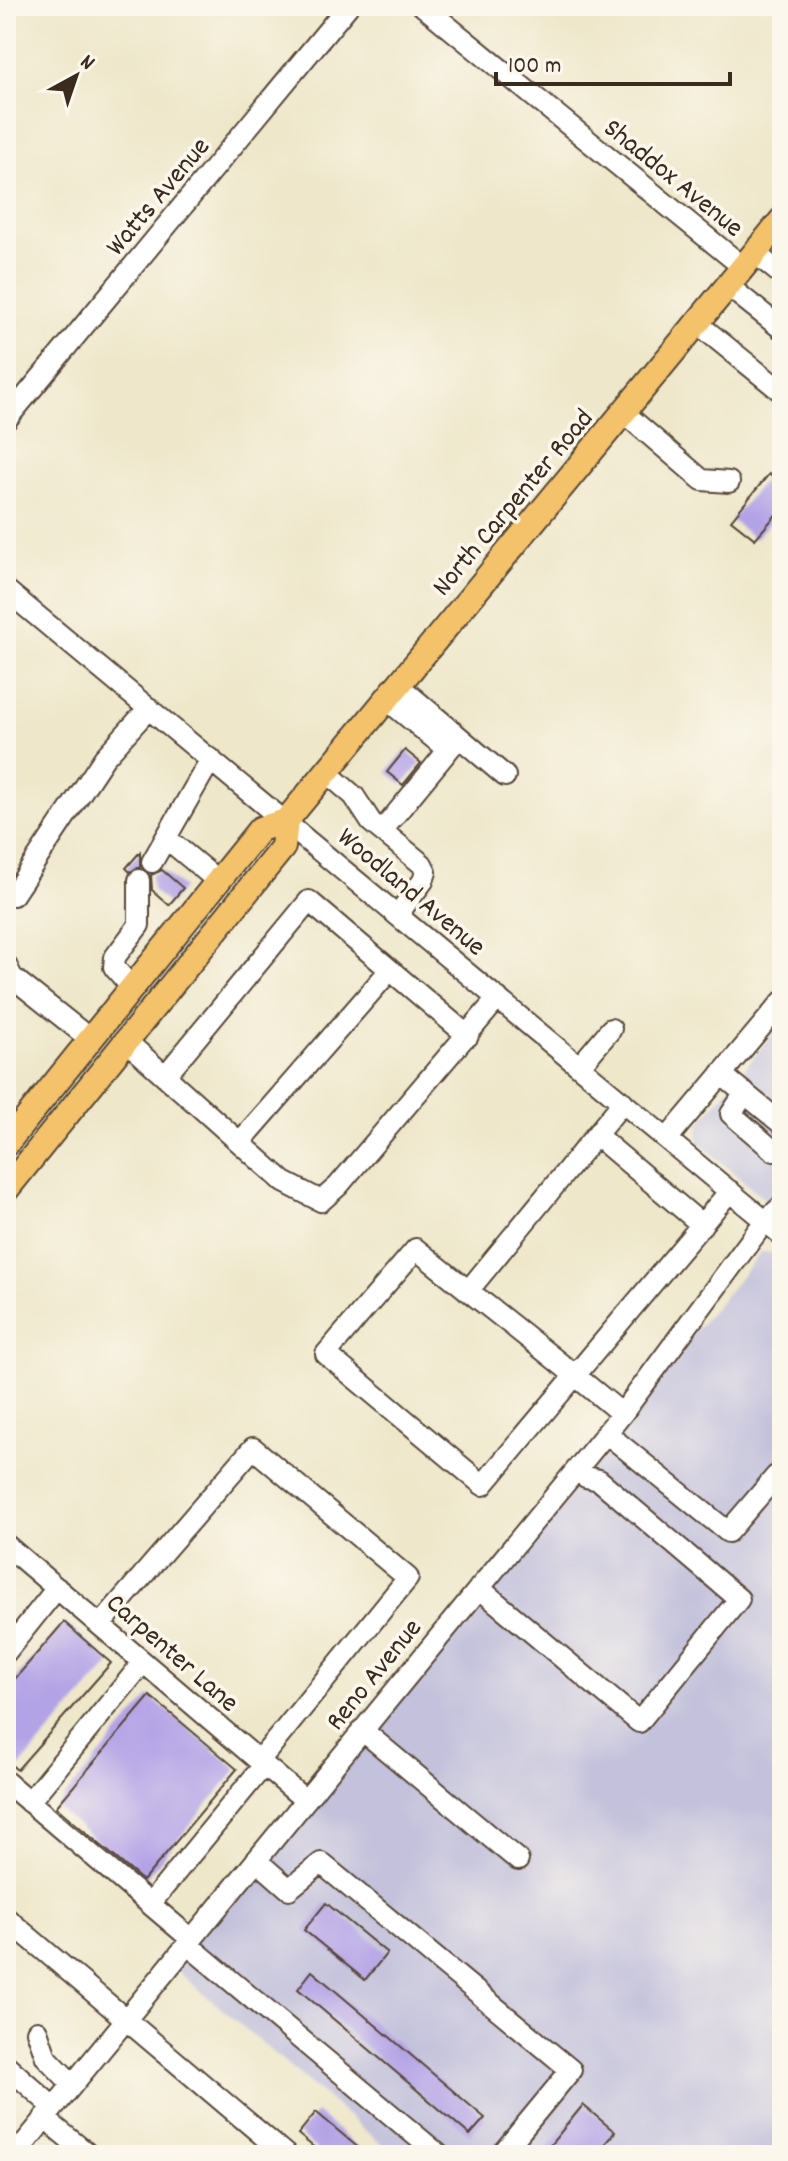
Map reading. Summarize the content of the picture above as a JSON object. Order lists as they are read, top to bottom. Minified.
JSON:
{"streets":{"main road":["North Carpenter Road"],"street":["Shaddox Avenue","Watts Avenue","Woodland Avenue","Carpenter Lane","Reno Avenue"]},"crossings":[["Shaddox Avenue","North Carpenter Road"],["North Carpenter Road","Woodland Avenue"],["Woodland Avenue","Reno Avenue"],["Carpenter Lane","Reno Avenue"]],"scale_bar":"100 m","north":"top right"}
